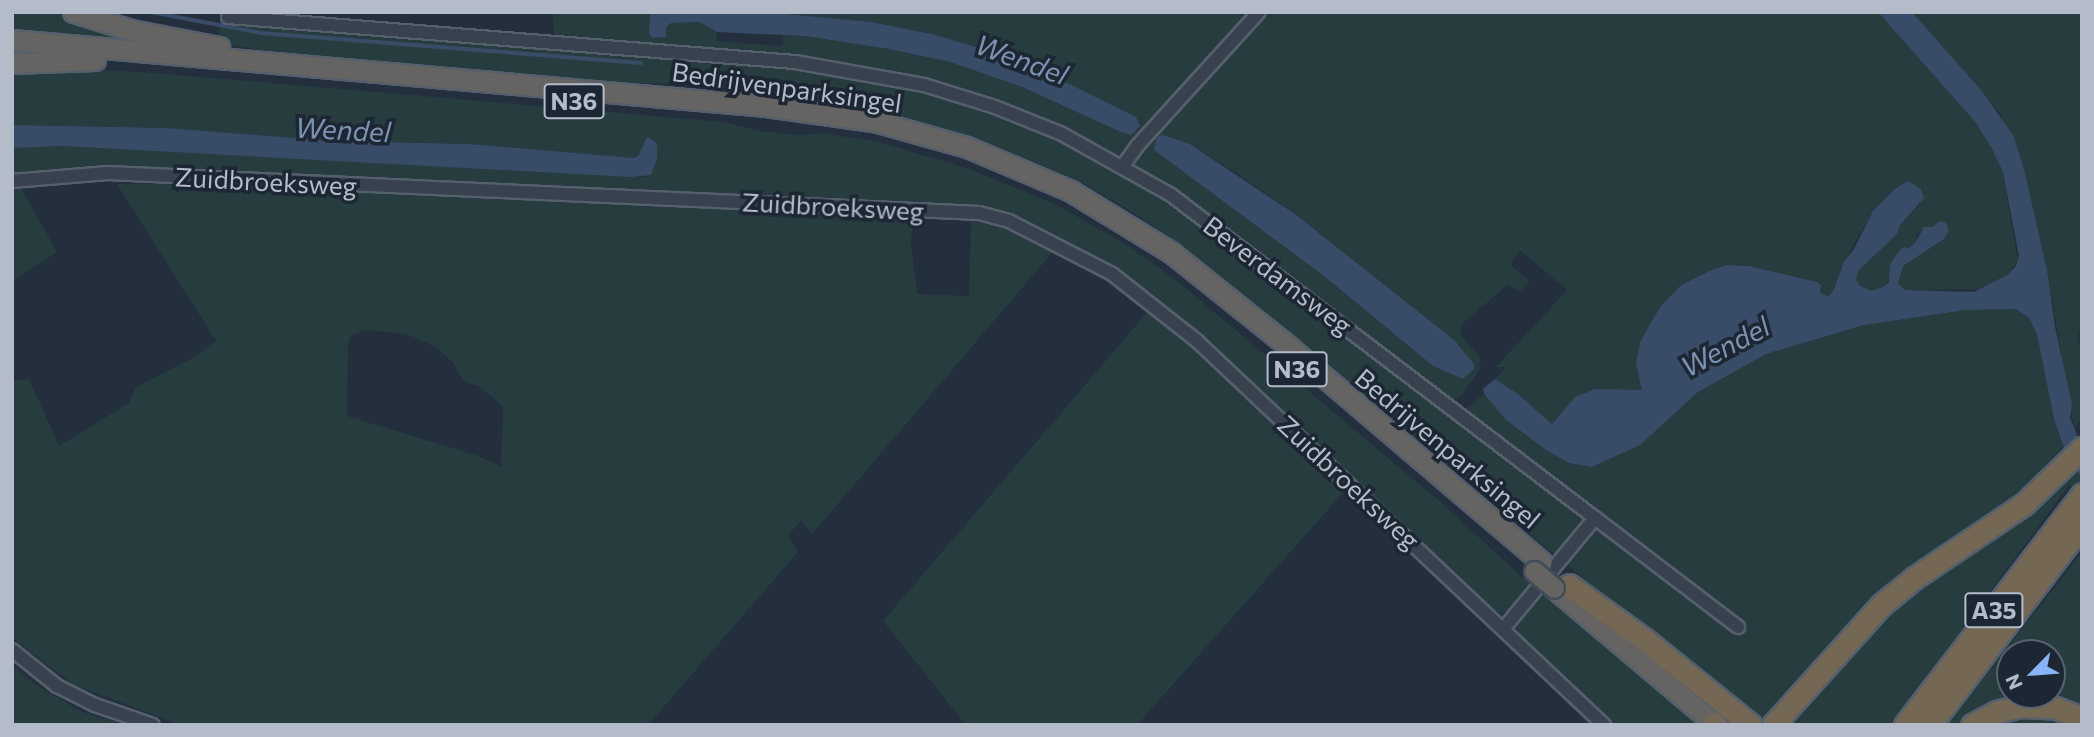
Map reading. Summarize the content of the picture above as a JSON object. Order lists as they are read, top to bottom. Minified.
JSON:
{"streets":{"highway":["Bedrijvenparksingel","N36","A35"],"street":["Zuidbroeksweg","Beverdamsweg"]},"crossings":[["Bedrijvenparksingel","N36"]],"water":["Wendel"],"north":"bottom left"}
